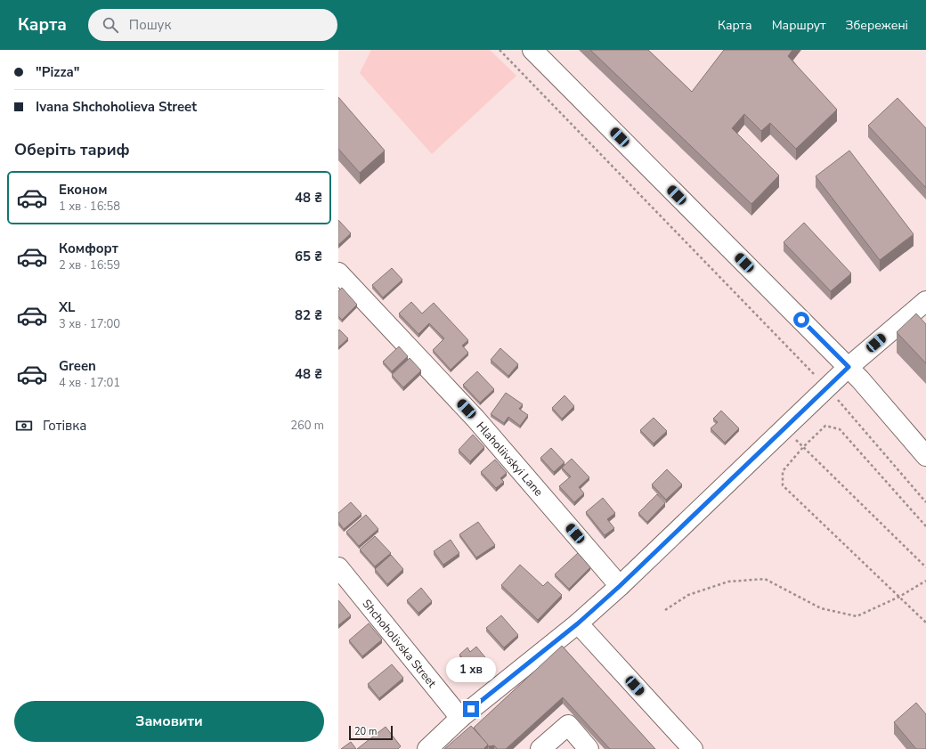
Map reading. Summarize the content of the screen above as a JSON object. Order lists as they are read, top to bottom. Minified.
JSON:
{"streets":{"street":["Hlaholiivskyi Lane","Shchoholivska Street"]},"scale_bar":"20 m","page":{"header":"Карта","search":"Пошук","nav":["Карта","Маршрут","Збережені"],"banner":["\"Pizza\"","Ivana Shchoholieva Street"],"heading":"Оберіть тариф","list":[{"name":"Економ","note":"1 хв · 16:58","value":"48 ₴"},{"name":"Комфорт","note":"2 хв · 16:59","value":"65 ₴"},{"name":"XL","note":"3 хв · 17:00","value":"82 ₴"},{"name":"Green","note":"4 хв · 17:01","value":"48 ₴"}],"pay":["Готівка","260 m"],"bubble":"1 хв","buttons":"Замовити","scale":"20 m"}}
